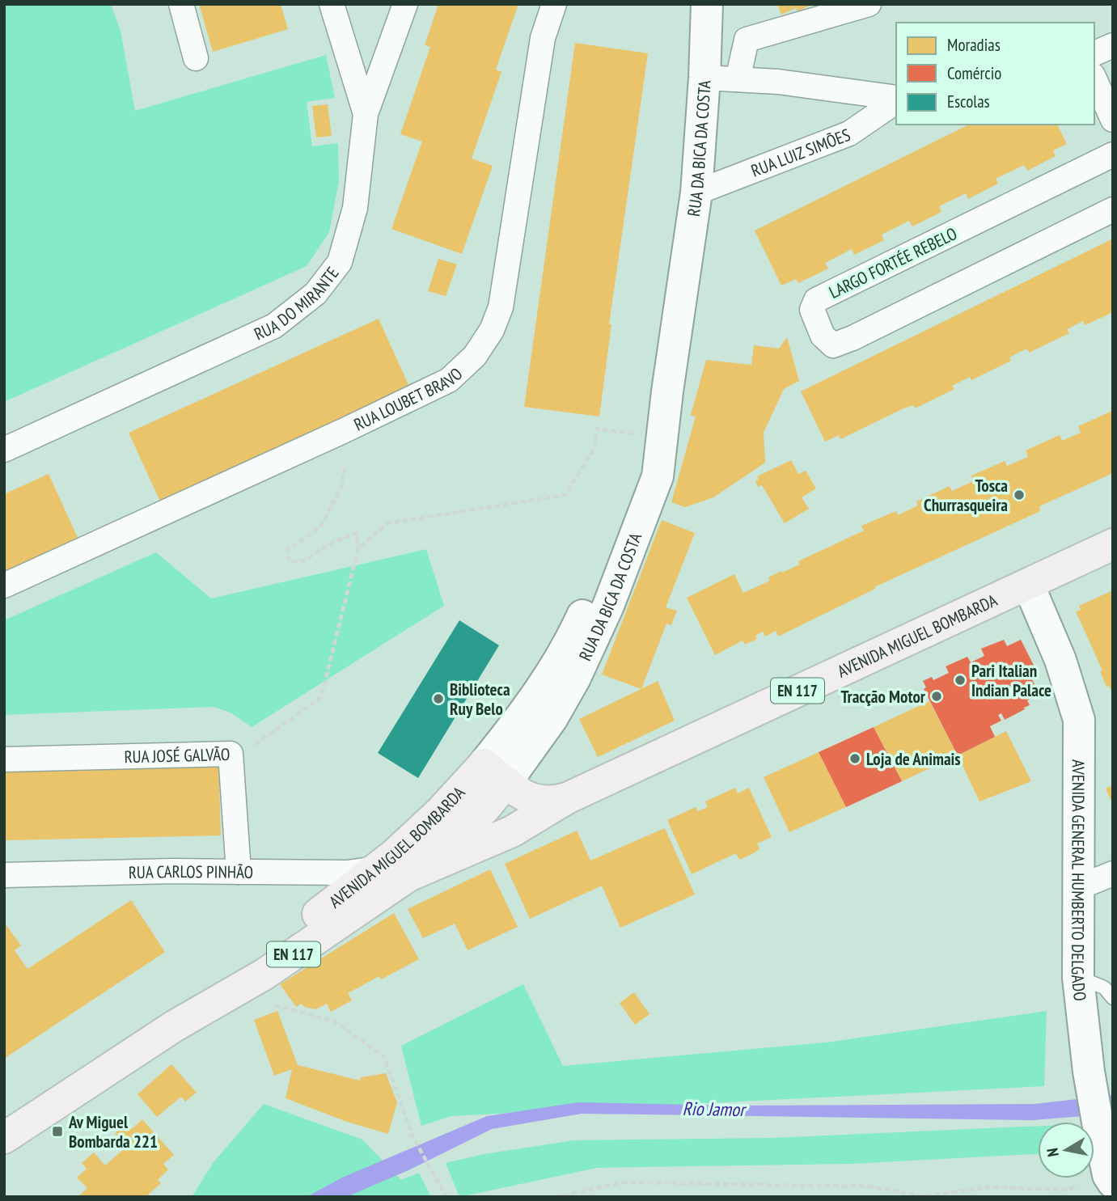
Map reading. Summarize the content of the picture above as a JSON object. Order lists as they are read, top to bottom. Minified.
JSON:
{"streets":{"main road":["AVENIDA MIGUEL BOMBARDA","EN 117"],"street":["RUA DA BICA DA COSTA","RUA LUIZ SIMÕES","LARGO FORTÉE REBELO","RUA DO MIRANTE","RUA LOUBET BRAVO","RUA JOSÉ GALVÃO","RUA CARLOS PINHÃO","AVENIDA GENERAL HUMBERTO DELGADO"]},"crossings":[["RUA DA BICA DA COSTA","RUA LUIZ SIMÕES"],["RUA DA BICA DA COSTA","AVENIDA MIGUEL BOMBARDA"],["AVENIDA MIGUEL BOMBARDA","RUA CARLOS PINHÃO"],["AVENIDA MIGUEL BOMBARDA","AVENIDA GENERAL HUMBERTO DELGADO"],["RUA JOSÉ GALVÃO","RUA CARLOS PINHÃO"]],"water":["Rio Jamor"],"places":{"other":["Tosca Churrasqueira","Pari Italian Indian Palace","Tracção Motor","Biblioteca Ruy Belo","Loja de Animais"],"transit":["Av Miguel Bombarda 221"]},"legend":["Moradias","Comércio","Escolas"],"north":"left"}
